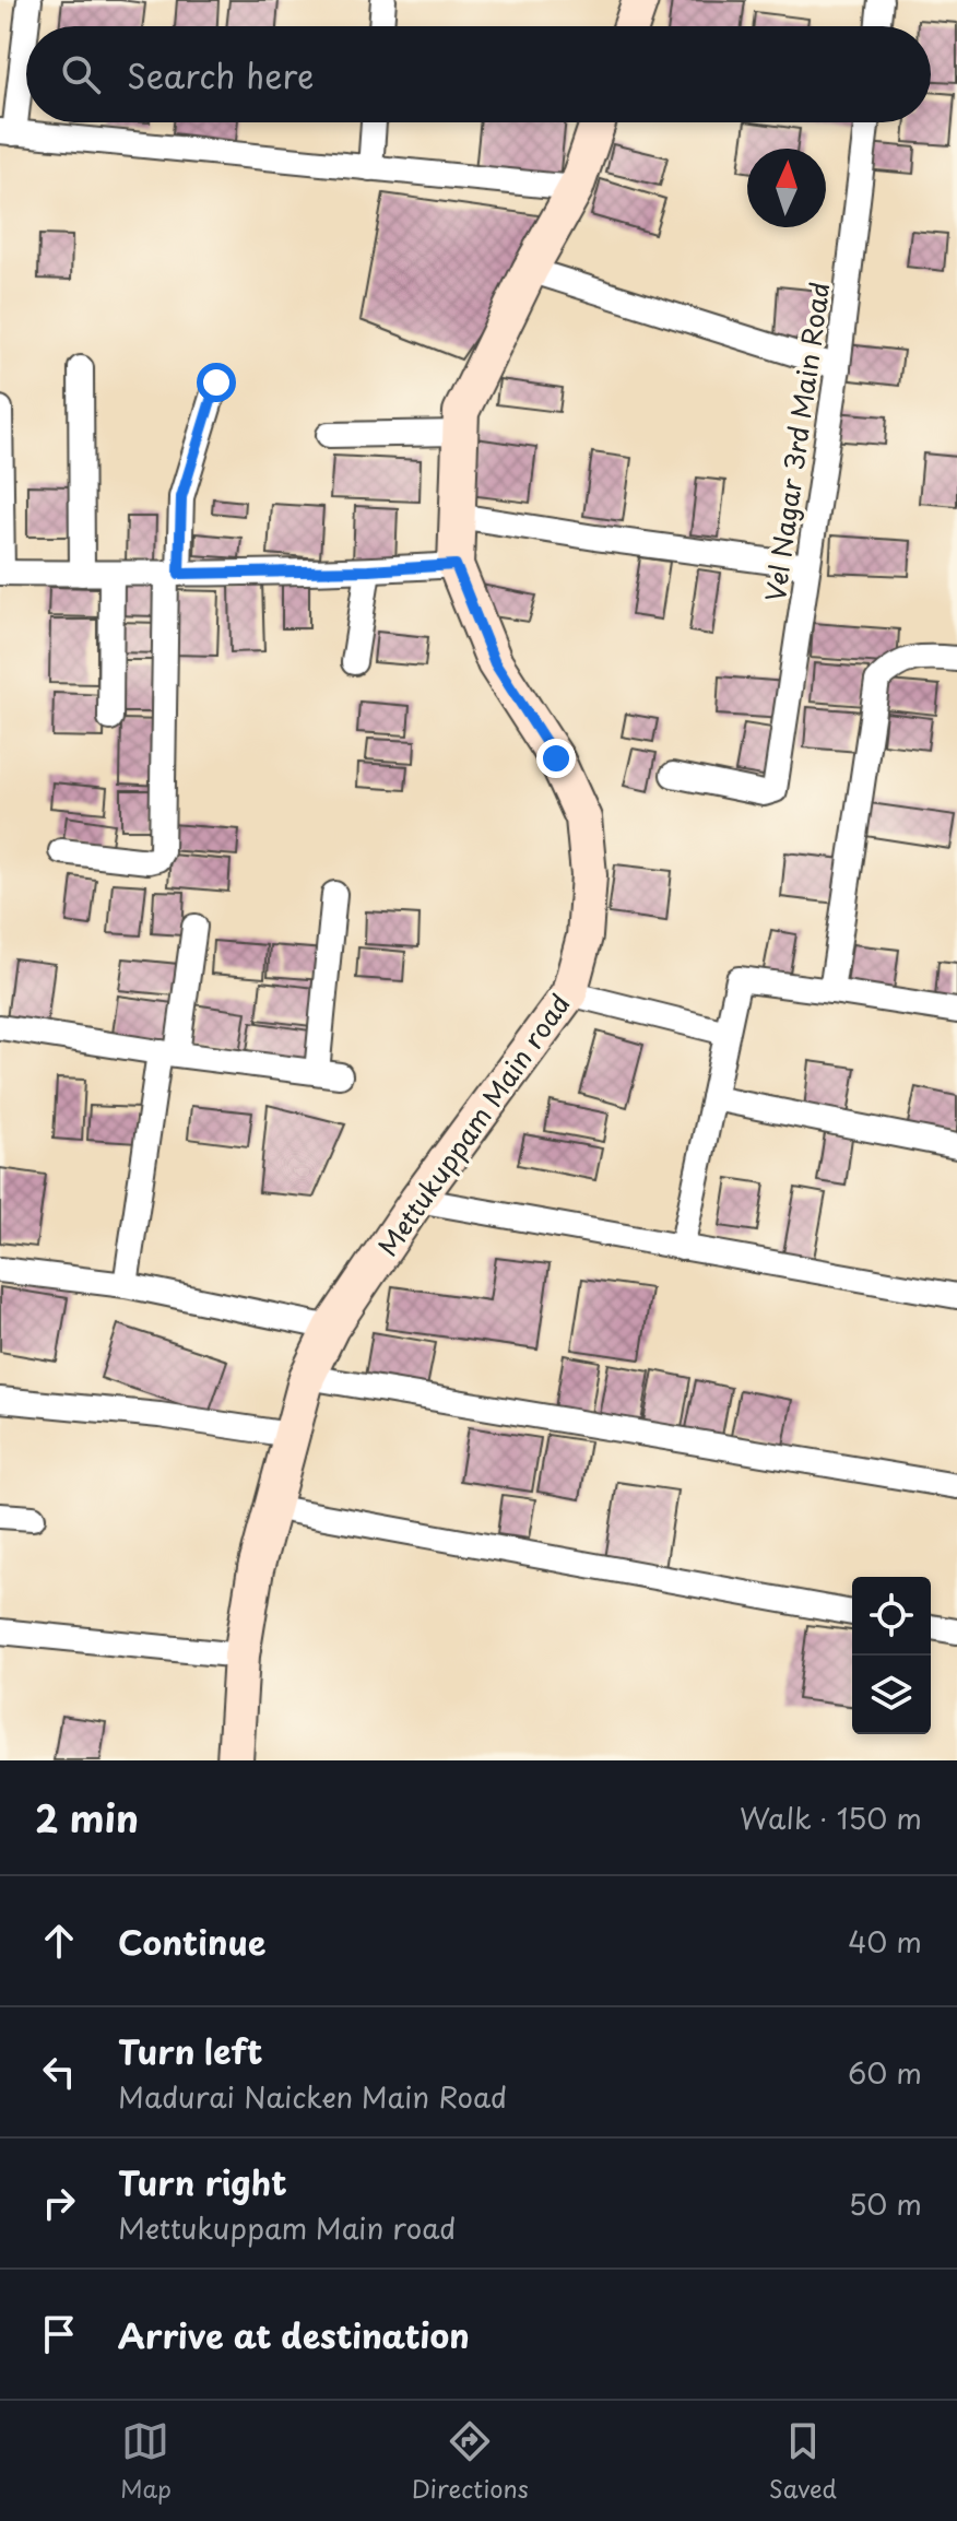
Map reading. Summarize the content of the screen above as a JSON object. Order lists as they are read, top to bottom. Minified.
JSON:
{"streets":{"main road":["Mettukuppam Main road"],"street":["Vel Nagar 3rd Main Road"]},"north":"top","page":{"search":"Search here","heading":["2 min","Walk · 150 m"],"list":[["Continue","40 m"],["Turn left","Madurai Naicken Main Road","60 m"],["Turn right","Mettukuppam Main road","50 m"],"Arrive at destination"],"nav":["Map","Directions","Saved"]}}
